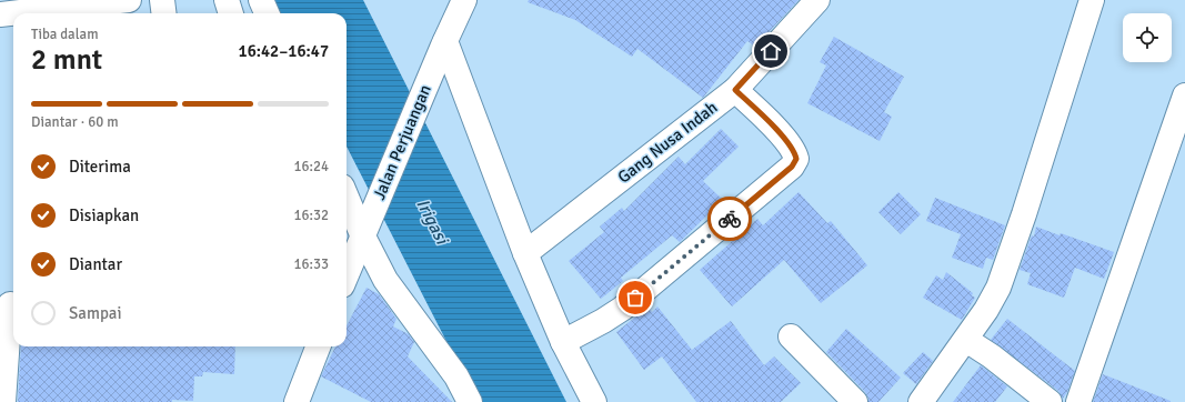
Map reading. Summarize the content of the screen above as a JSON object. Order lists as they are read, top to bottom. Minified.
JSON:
{"streets":{"street":["Jalan Perjuangan","Gang Nusa Indah"]},"water":["Irigasi"],"page":{"heading":["2 mnt","Tiba dalam","16:42–16:47"],"bar":"Diantar · 60 m","list":[["Diterima","16:24"],["Disiapkan","16:32"],["Diantar","16:33"],"Sampai"]}}
